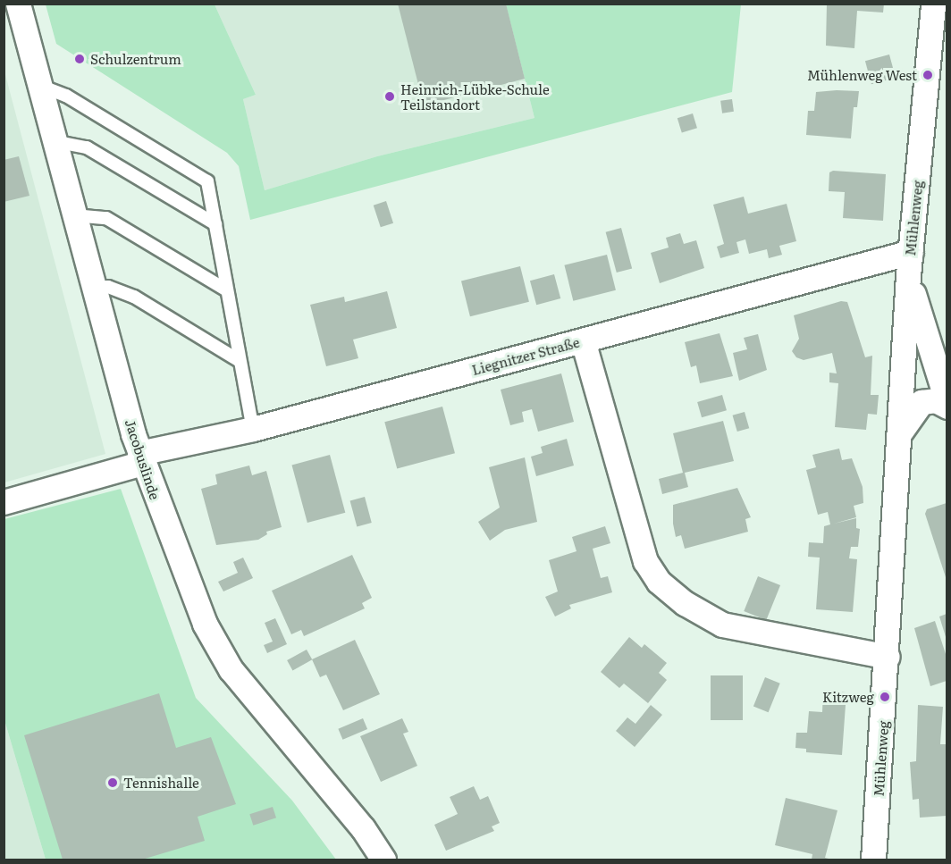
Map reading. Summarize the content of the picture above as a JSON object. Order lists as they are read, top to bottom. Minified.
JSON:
{"streets":{"street":["Mühlenweg","Liegnitzer Straße","Jacobuslinde"]},"crossings":[["Mühlenweg","Liegnitzer Straße"],["Liegnitzer Straße","Jacobuslinde"]],"places":["Schulzentrum","Mühlenweg West","Heinrich-Lübke-Schule Teilstandort","Kitzweg","Tennishalle"]}
